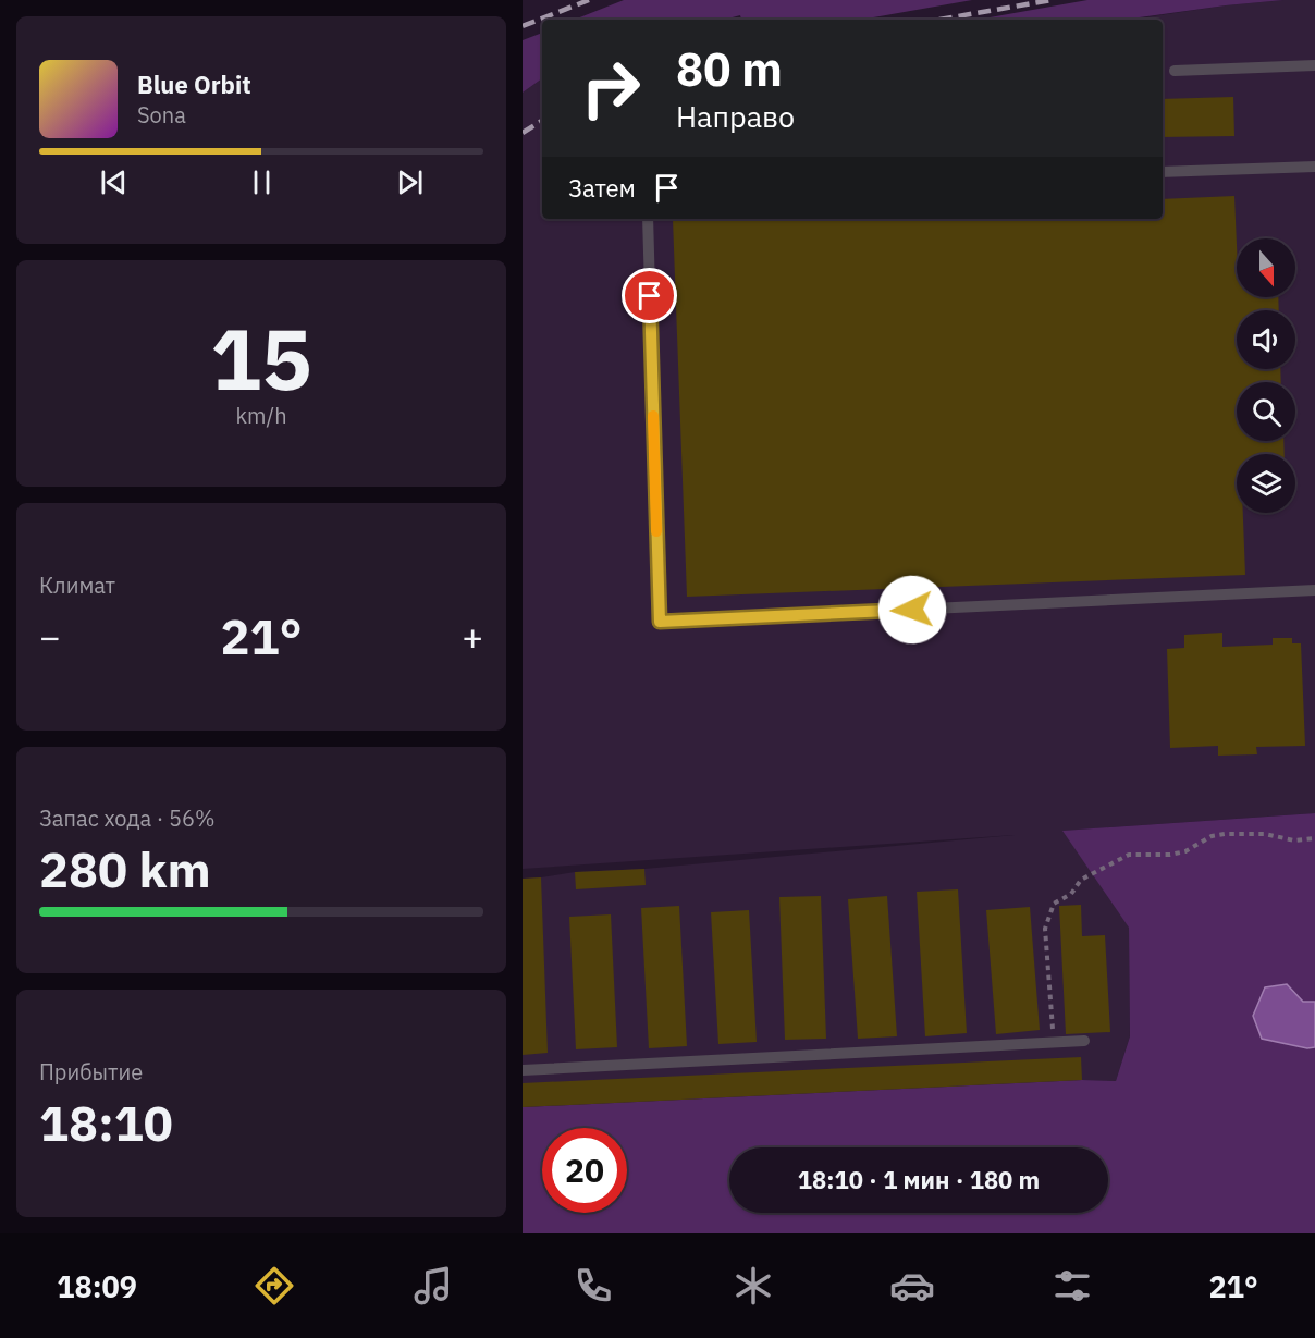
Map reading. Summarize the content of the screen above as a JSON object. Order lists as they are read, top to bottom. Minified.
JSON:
{"north":"bottom","page":{"turn":["80 m","Направо"],"song":["Blue Orbit","Sona"],"then":"Затем","tile":[["15","km/h"],"Климат",["Запас хода · 56%","280 km"],["Прибытие","18:10"]],"heat":["−","21°","+"],"limit":"20","trip":"18:10 · 1 мин · 180 m","tabs":["18:09","21°"]}}
